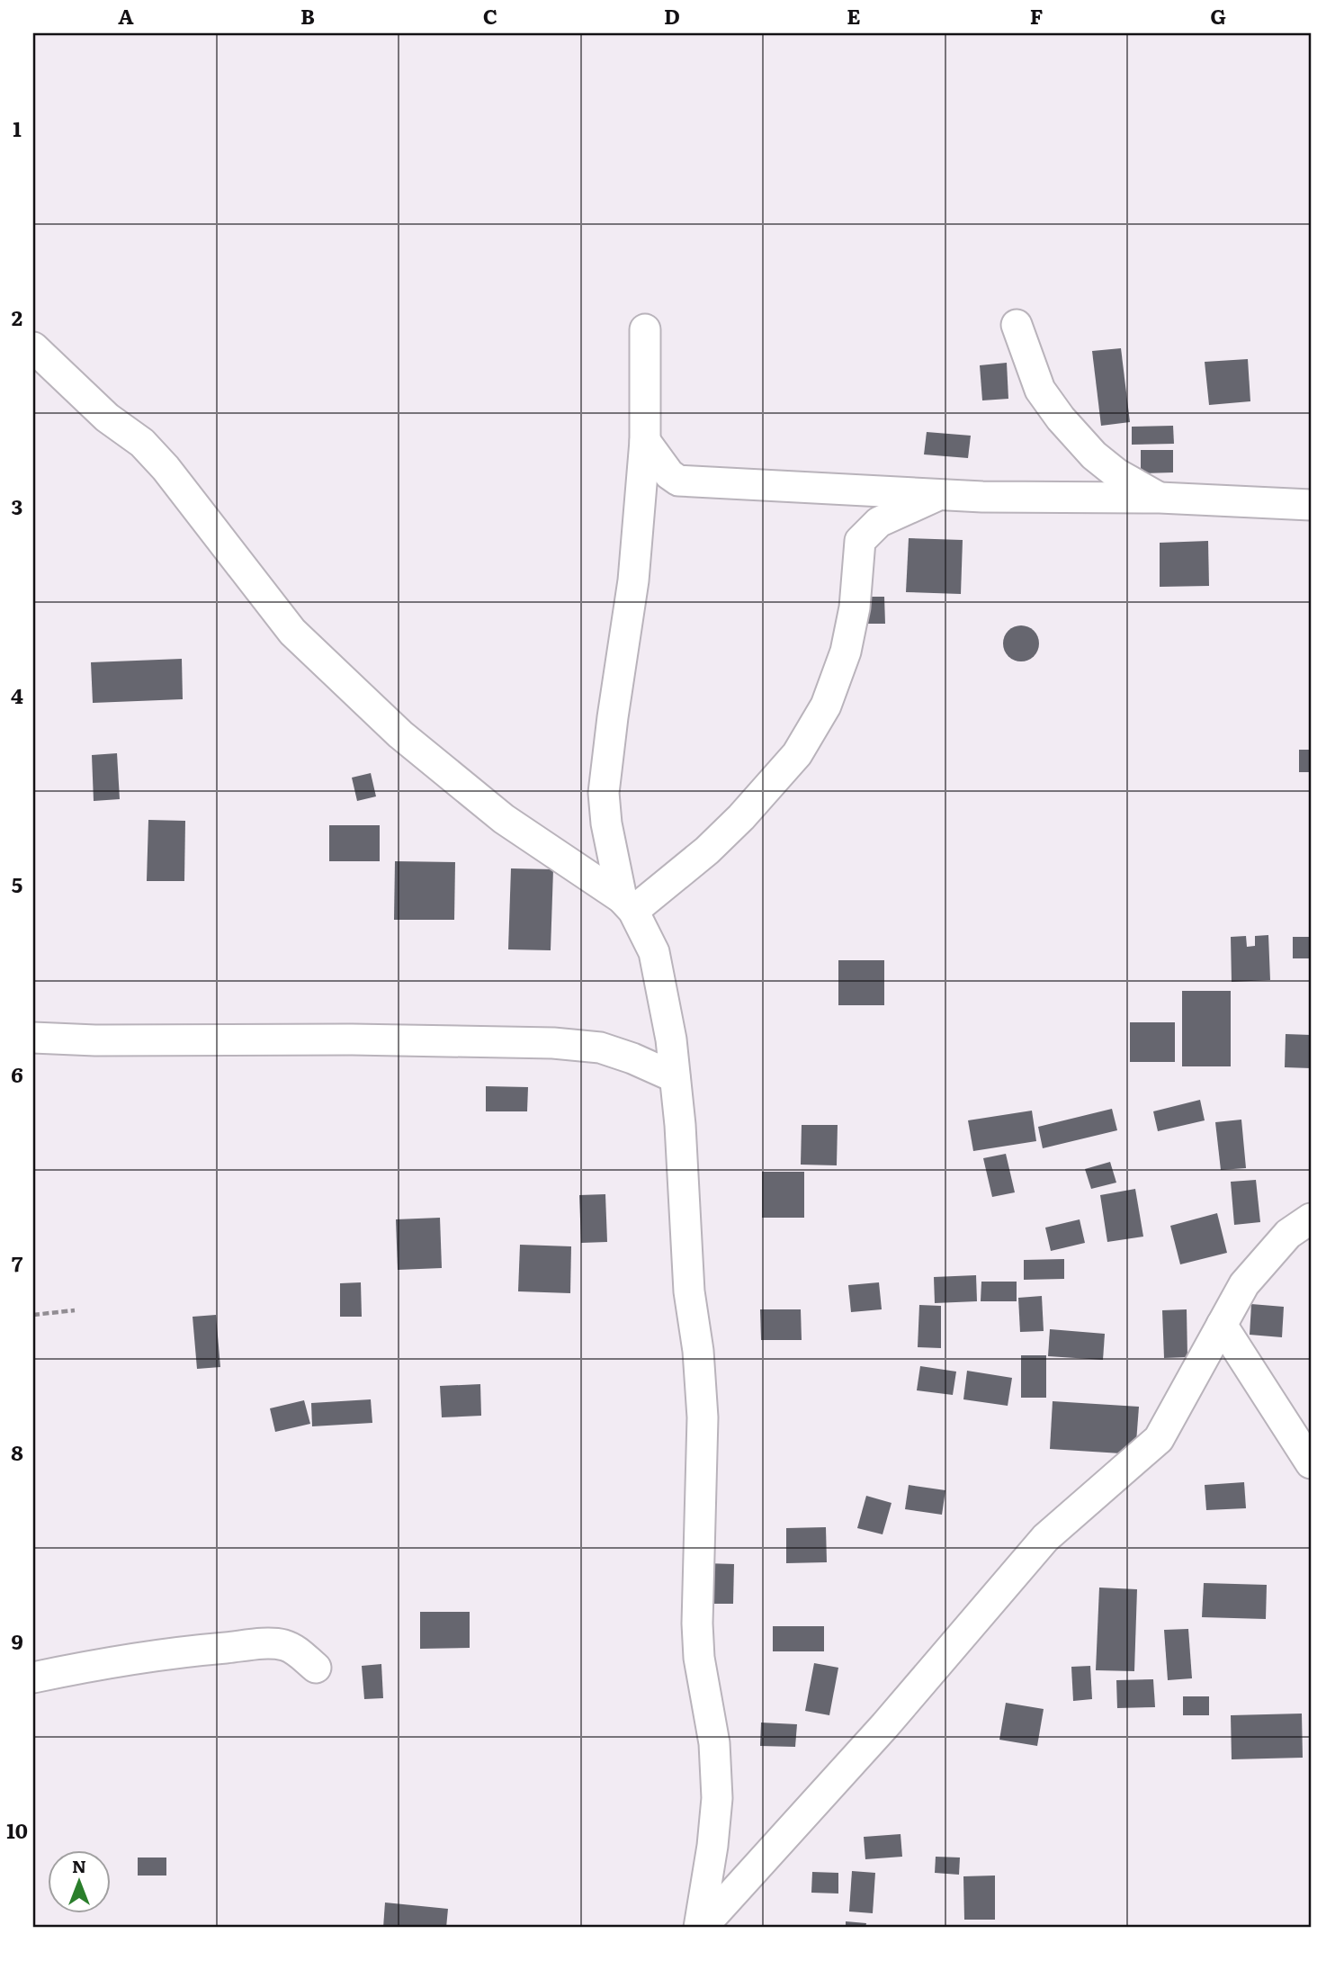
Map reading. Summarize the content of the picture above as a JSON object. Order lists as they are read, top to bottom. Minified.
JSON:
{"north":"top","grid":{"columns":["A","B","C","D","E","F","G"],"rows":["1","2","3","4","5","6","7","8","9","10"]}}
